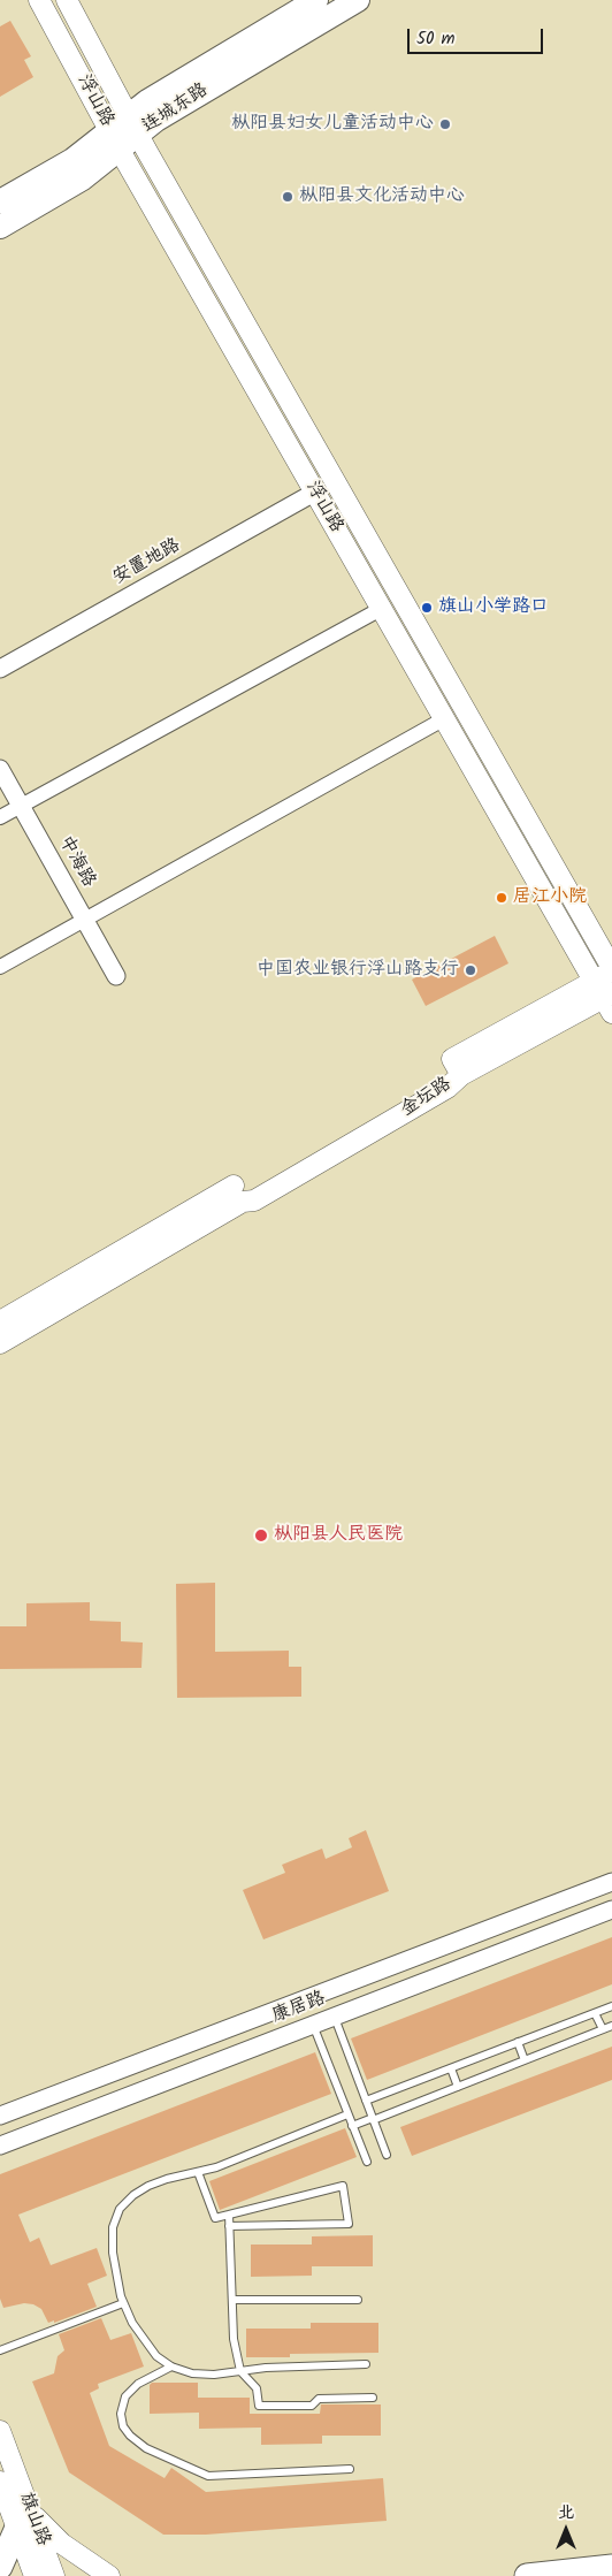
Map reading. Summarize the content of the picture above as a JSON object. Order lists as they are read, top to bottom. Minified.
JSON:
{"streets":{"main road":["浮山路","连城东路","金坛路","旗山路"],"street":["安置地路","中海路","康居路"]},"crossings":[["浮山路","连城东路"],["浮山路","安置地路"],["浮山路","金坛路"]],"places":["枞阳县妇女儿童活动中心","枞阳县文化活动中心","旗山小学路口","居江小院","中国农业银行浮山路支行","枞阳县人民医院"],"scale_bar":"50 m","north":"top"}
